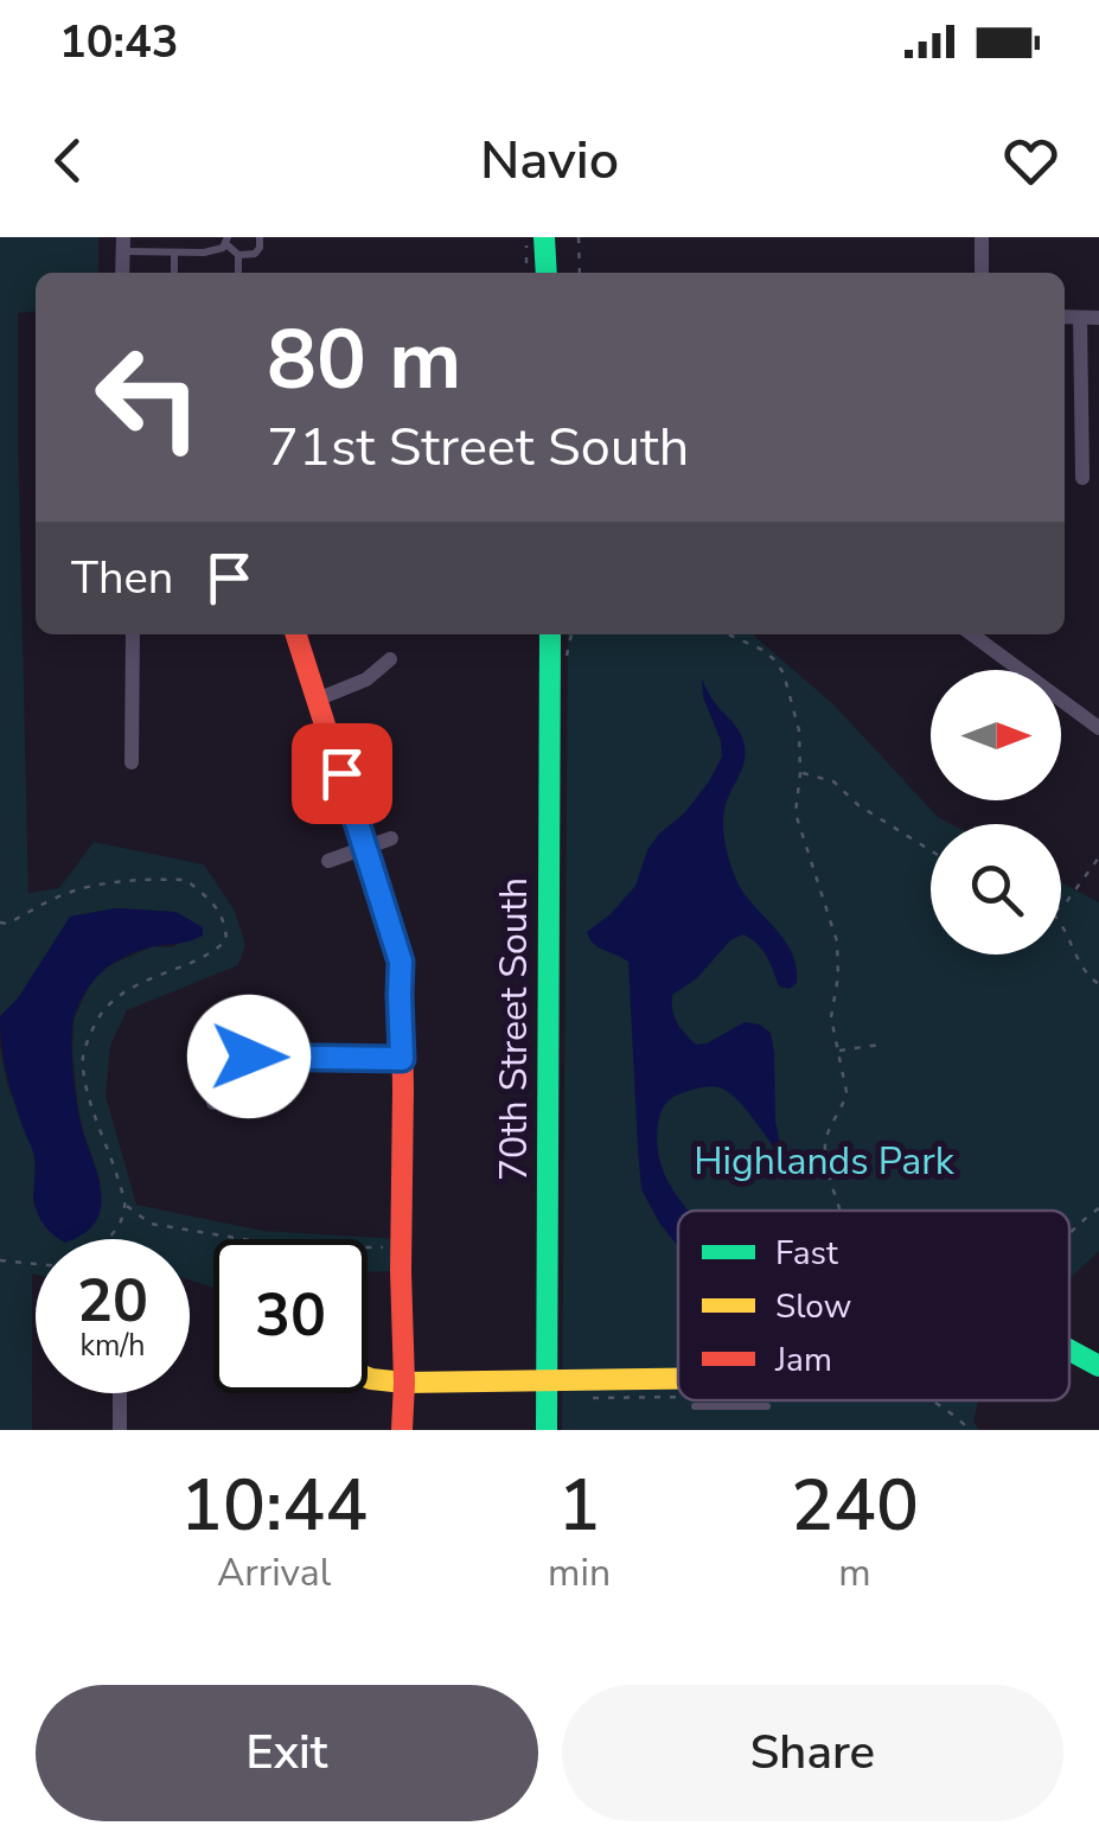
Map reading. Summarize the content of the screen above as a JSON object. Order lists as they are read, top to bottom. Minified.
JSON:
{"streets":{"street":["70th Street South"]},"parks":["Highlands Park"],"legend":["Fast","Slow","Jam"],"north":"right","page":{"status":"10:43","header":"Navio","turn":["80 m","71st Street South"],"then":"Then","speed":"20 km/h","limit":"30","eta":["10:44","Arrival","1","min","240","m"],"buttons":["Exit","Share"]}}
